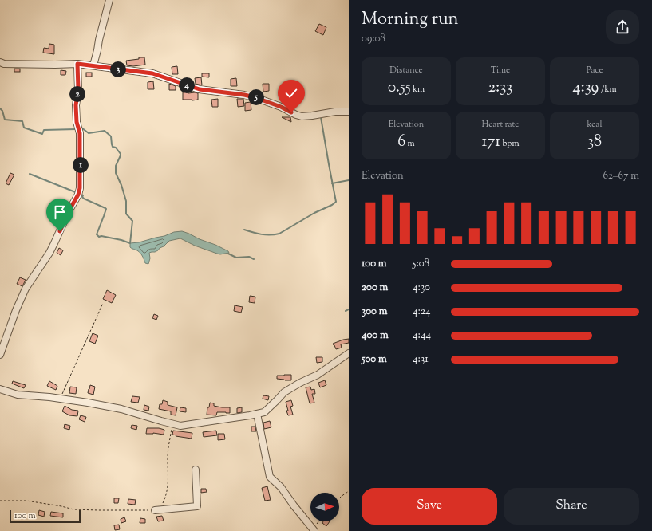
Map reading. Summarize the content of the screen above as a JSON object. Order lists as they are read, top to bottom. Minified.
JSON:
{"scale_bar":"100 m","north":"right","page":{"heading":["Morning run","09:08"],"stats":[["Distance","0.55 km"],["Time","2:33"],["Pace","4:39 /km"],["Elevation","6 m"],["Heart rate","171 bpm"],["kcal","38"]],"pins":["3","4","2","5","1"],"chart":["Elevation","62–67 m"],"list":[{"name":"100 m","note":"5:08"},{"name":"200 m","note":"4:30"},{"name":"300 m","note":"4:24"},{"name":"400 m","note":"4:44"},{"name":"500 m","note":"4:31"}],"buttons":["Save","Share"],"scale":"100 m"}}
